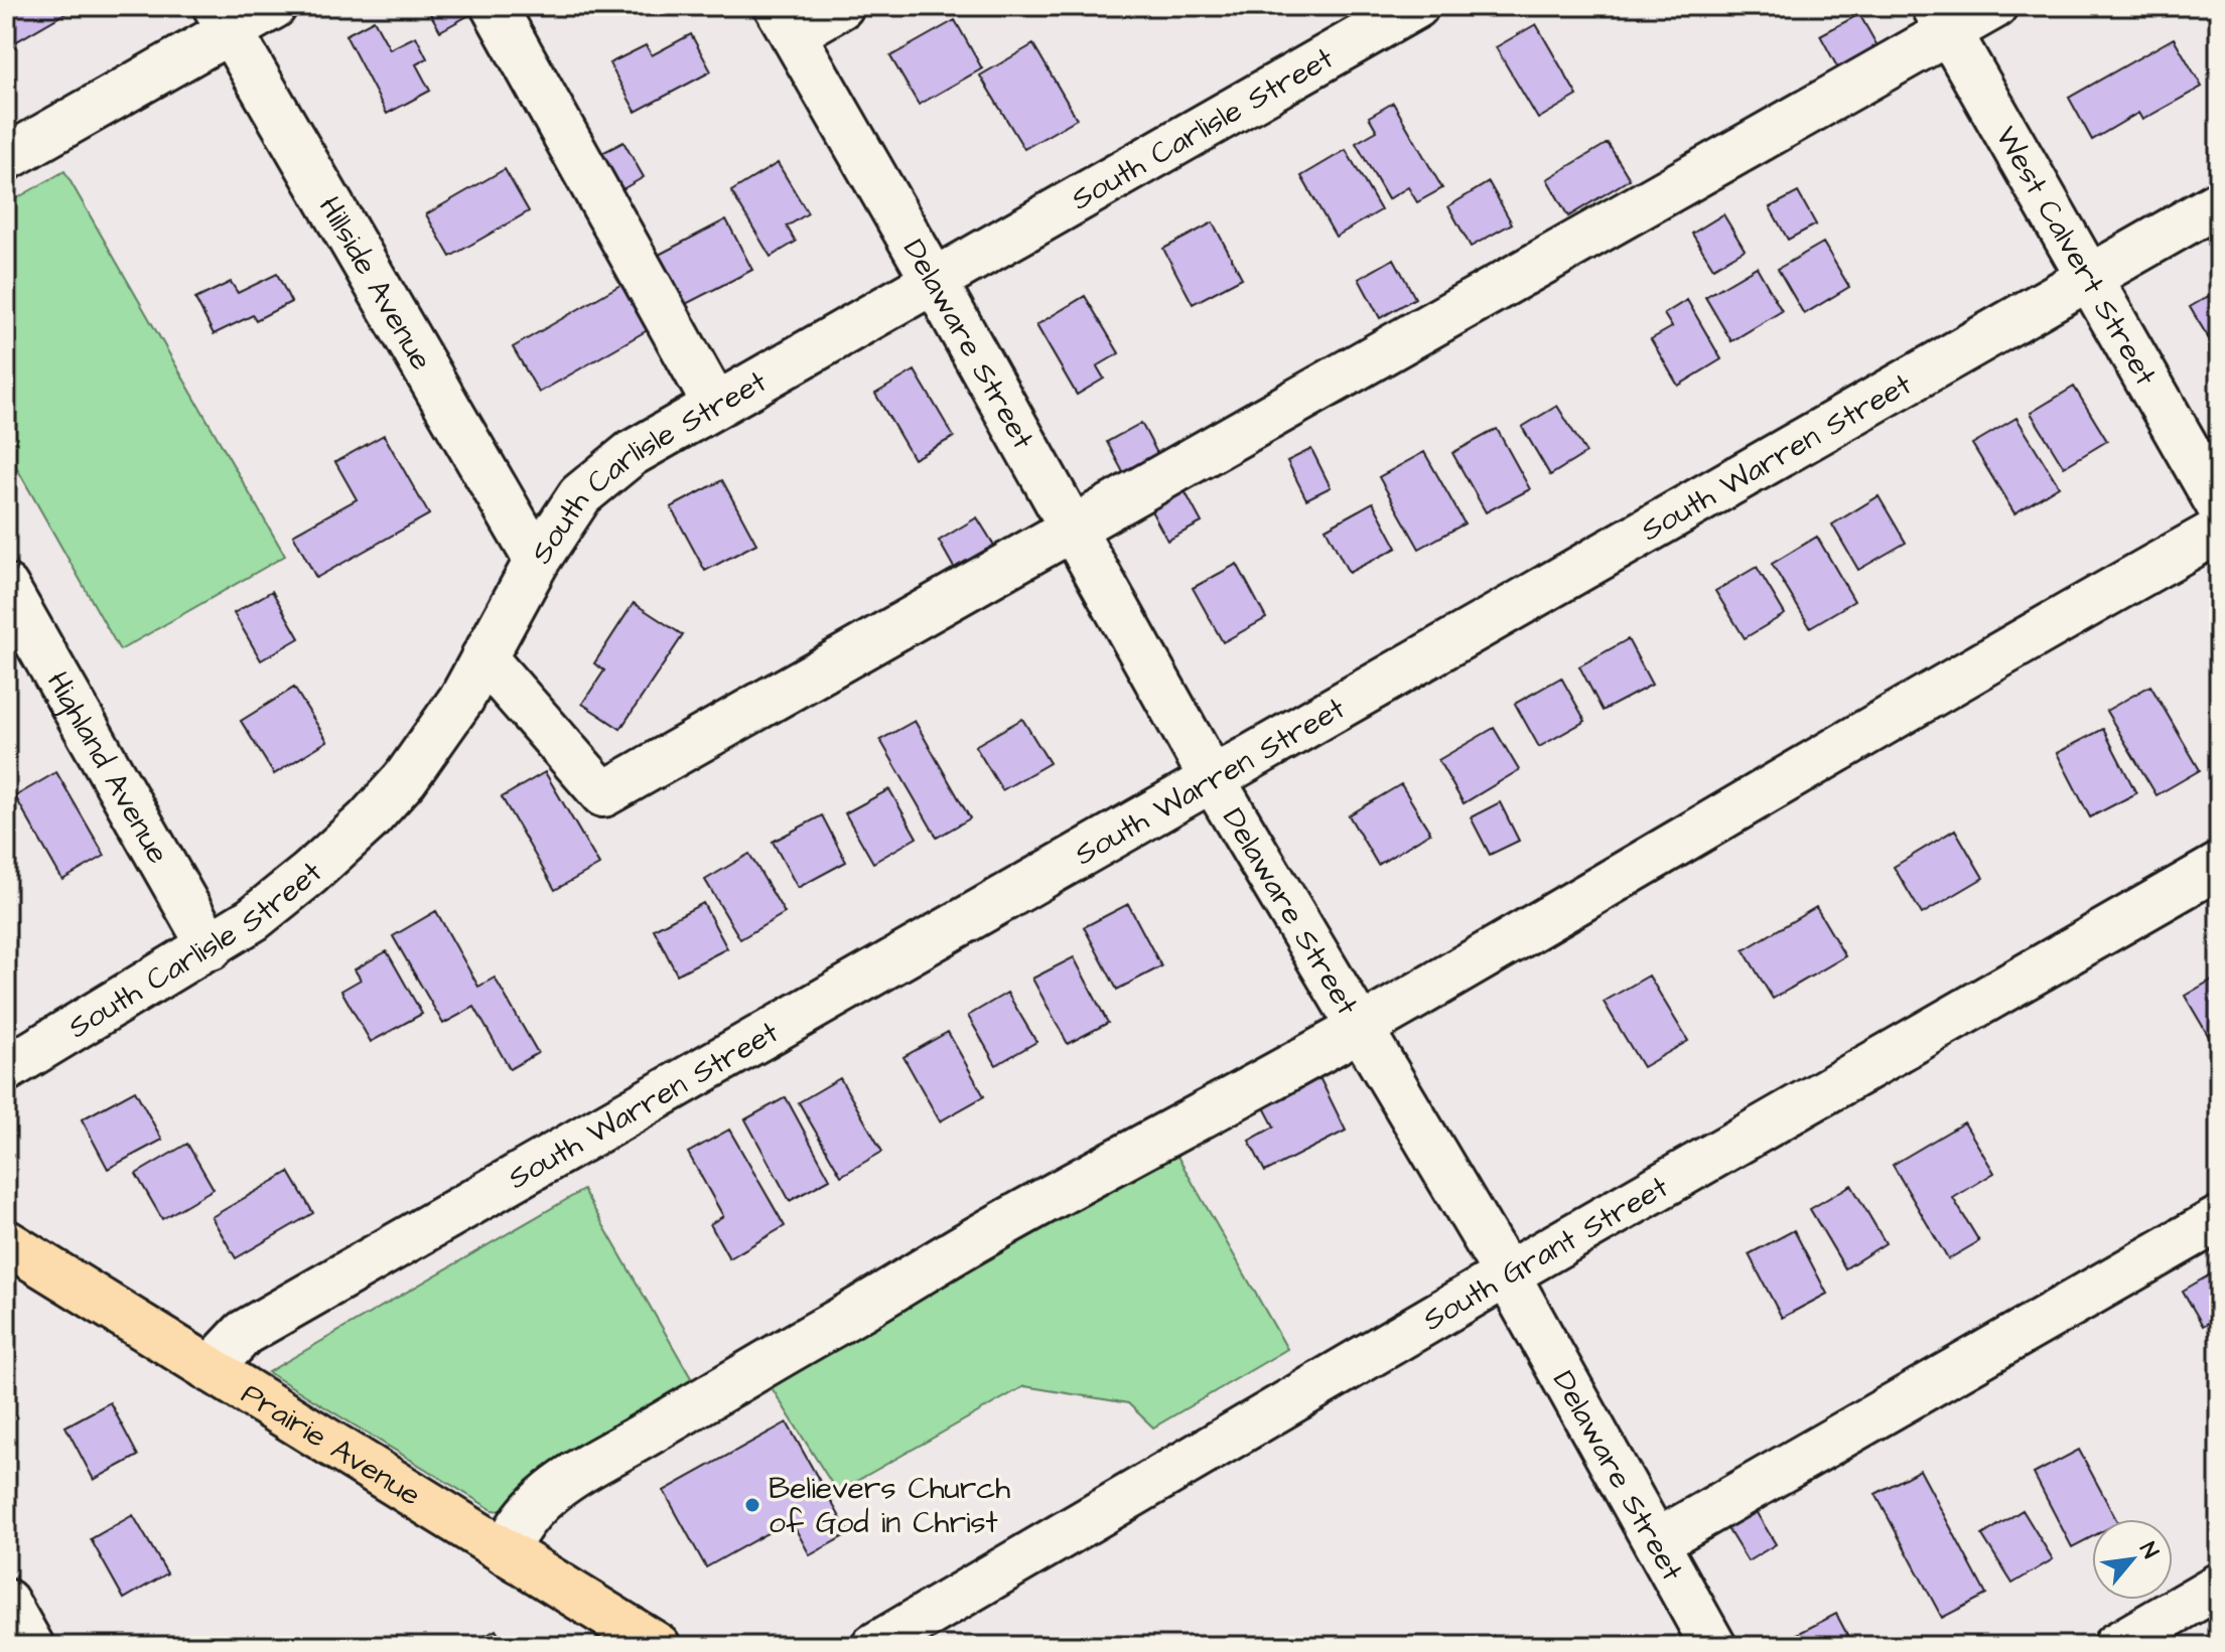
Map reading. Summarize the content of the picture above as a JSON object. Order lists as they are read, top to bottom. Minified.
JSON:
{"streets":{"main road":["Prairie Avenue"],"street":["South Carlisle Street","West Calvert Street","Hillside Avenue","Delaware Street","South Warren Street","Highland Avenue","South Grant Street"]},"crossings":[["South Carlisle Street","Hillside Avenue"],["South Carlisle Street","Delaware Street"],["South Carlisle Street","Highland Avenue"],["West Calvert Street","South Warren Street"],["Delaware Street","South Warren Street"],["Delaware Street","South Grant Street"],["South Warren Street","Prairie Avenue"]],"places":["Believers Church of God in Christ"],"north":"top right"}
